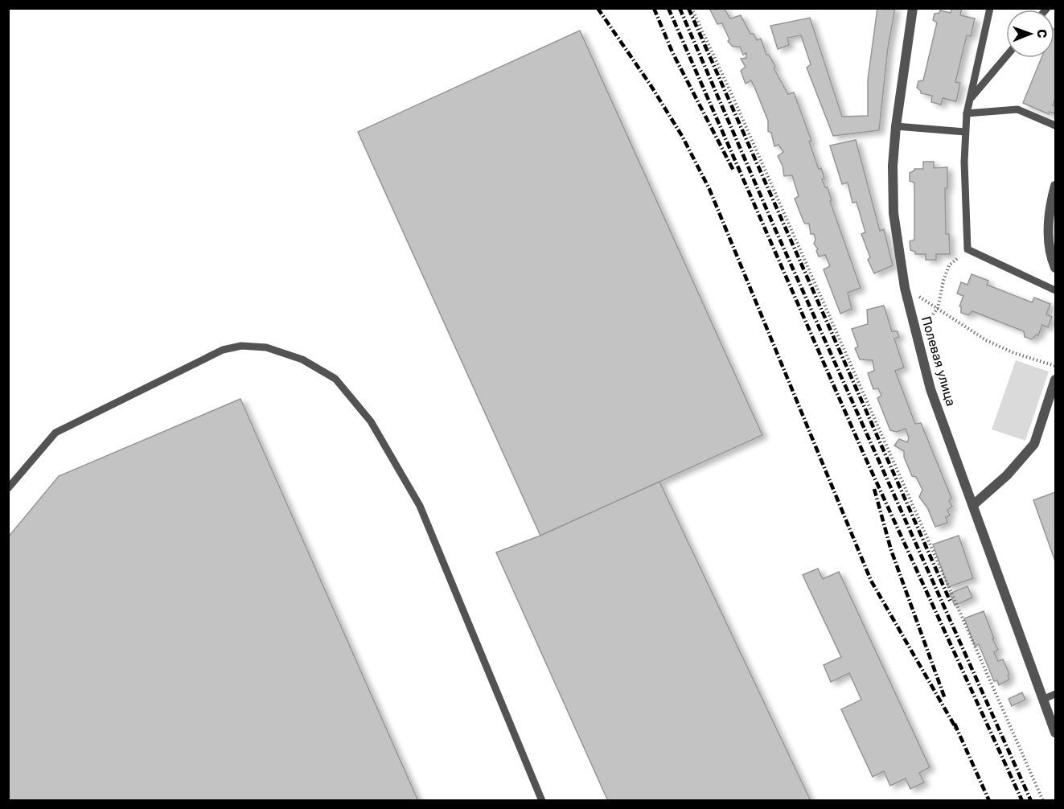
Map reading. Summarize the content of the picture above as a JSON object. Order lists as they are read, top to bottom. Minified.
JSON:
{"streets":{"street":["Полевая улица"]},"north":"right"}
